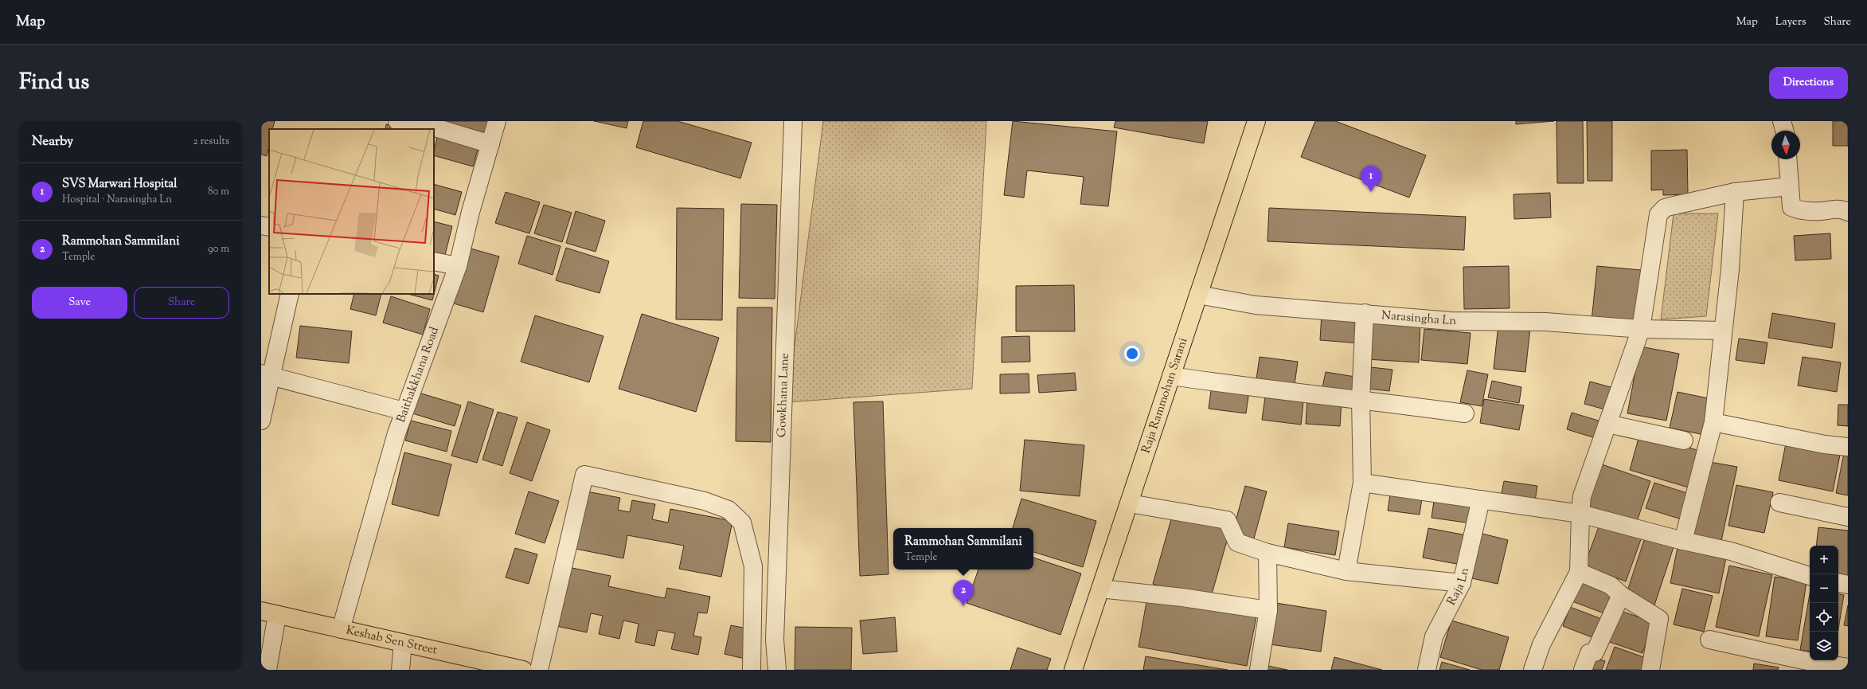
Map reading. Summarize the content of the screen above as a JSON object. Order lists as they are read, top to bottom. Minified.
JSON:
{"streets":{"main road":["Raja Rammohan Sarani","Keshab Sen Street"],"street":["Narasingha Ln","Baithakkhana Road","Gowkhana Lane","Raja Ln"]},"crossings":[["Narasingha Ln","Raja Rammohan Sarani"],["Baithakkhana Road","Keshab Sen Street"]],"north":"bottom","page":{"header":"Map","nav":["Map","Layers","Share"],"title":"Find us","buttons":["Directions",["Save","Share"]],"heading":["Nearby","2 results"],"list":[{"mark":"1","name":"SVS Marwari Hospital","note":"Hospital · Narasingha Ln","value":"80 m"},{"mark":"2","name":"Rammohan Sammilani","note":"Temple","value":"90 m"}],"pins":["1","2"],"popup":["Rammohan Sammilani","Temple"],"map_buttons":["+","−"]}}
